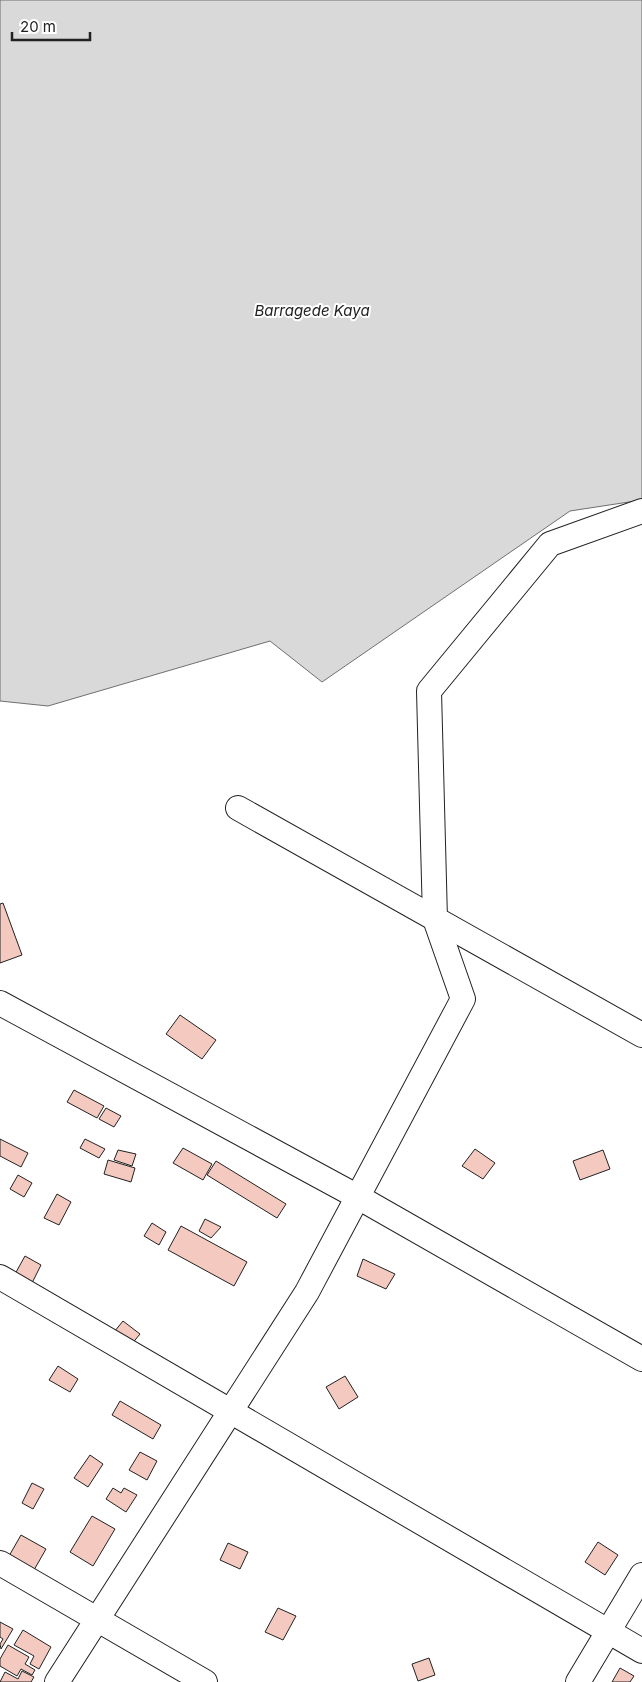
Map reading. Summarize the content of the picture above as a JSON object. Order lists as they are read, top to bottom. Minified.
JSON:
{"water":["Barragede Kaya"],"scale_bar":"20 m"}
